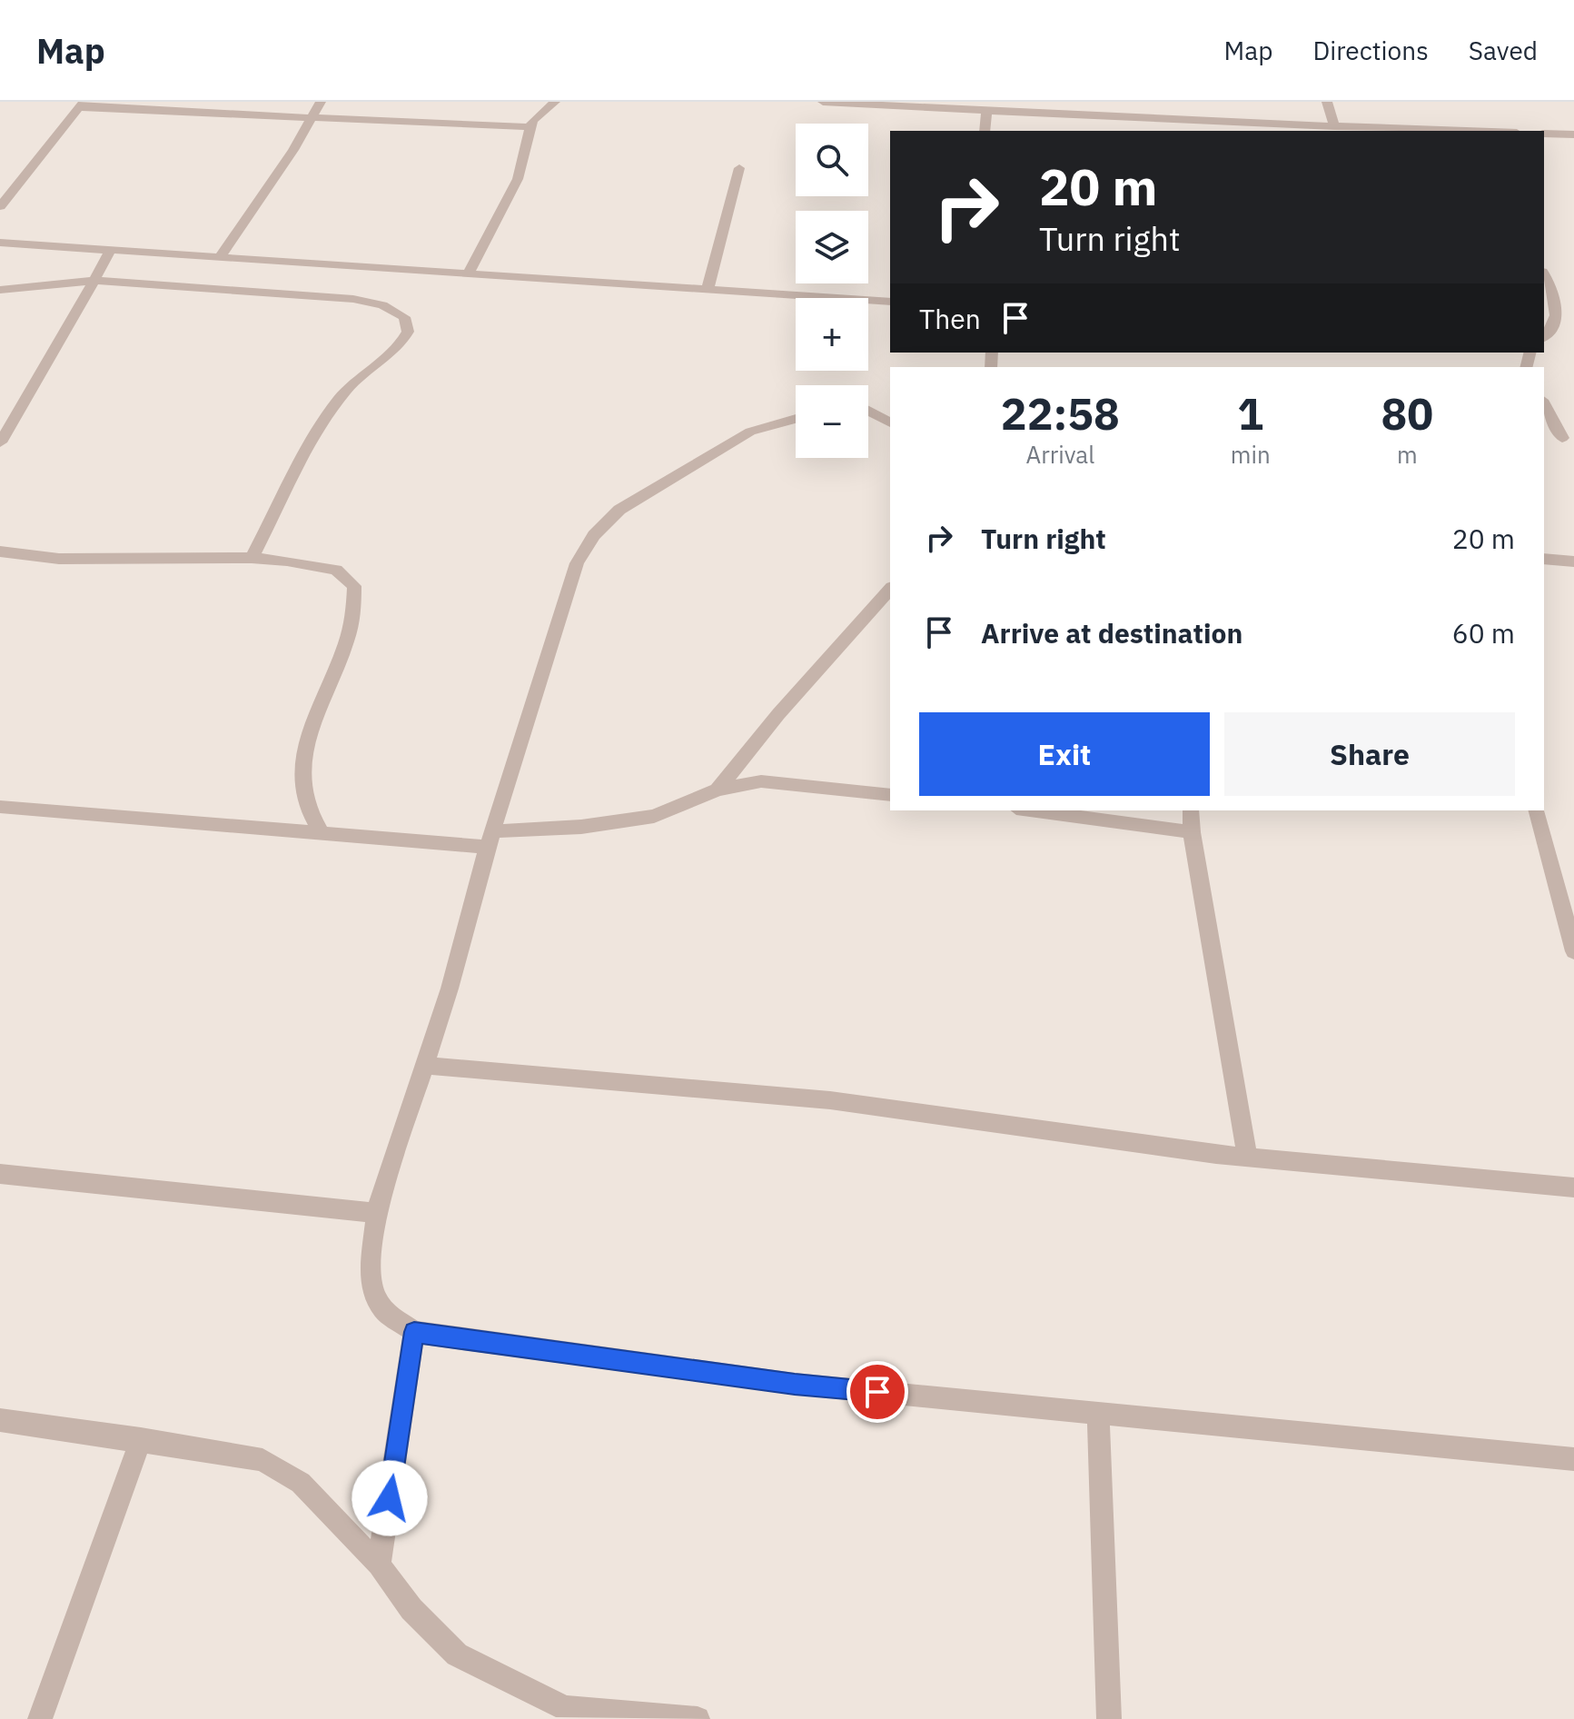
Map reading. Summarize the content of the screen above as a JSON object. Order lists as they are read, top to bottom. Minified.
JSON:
{"page":{"header":"Map","nav":["Map","Directions","Saved"],"map_buttons":["+","−"],"turn":["20 m","Turn right"],"then":"Then","eta":["22:58","Arrival","1","min","80","m"],"list":[{"name":"Turn right","value":"20 m"},{"name":"Arrive at destination","value":"60 m"}],"buttons":["Exit","Share"]}}
